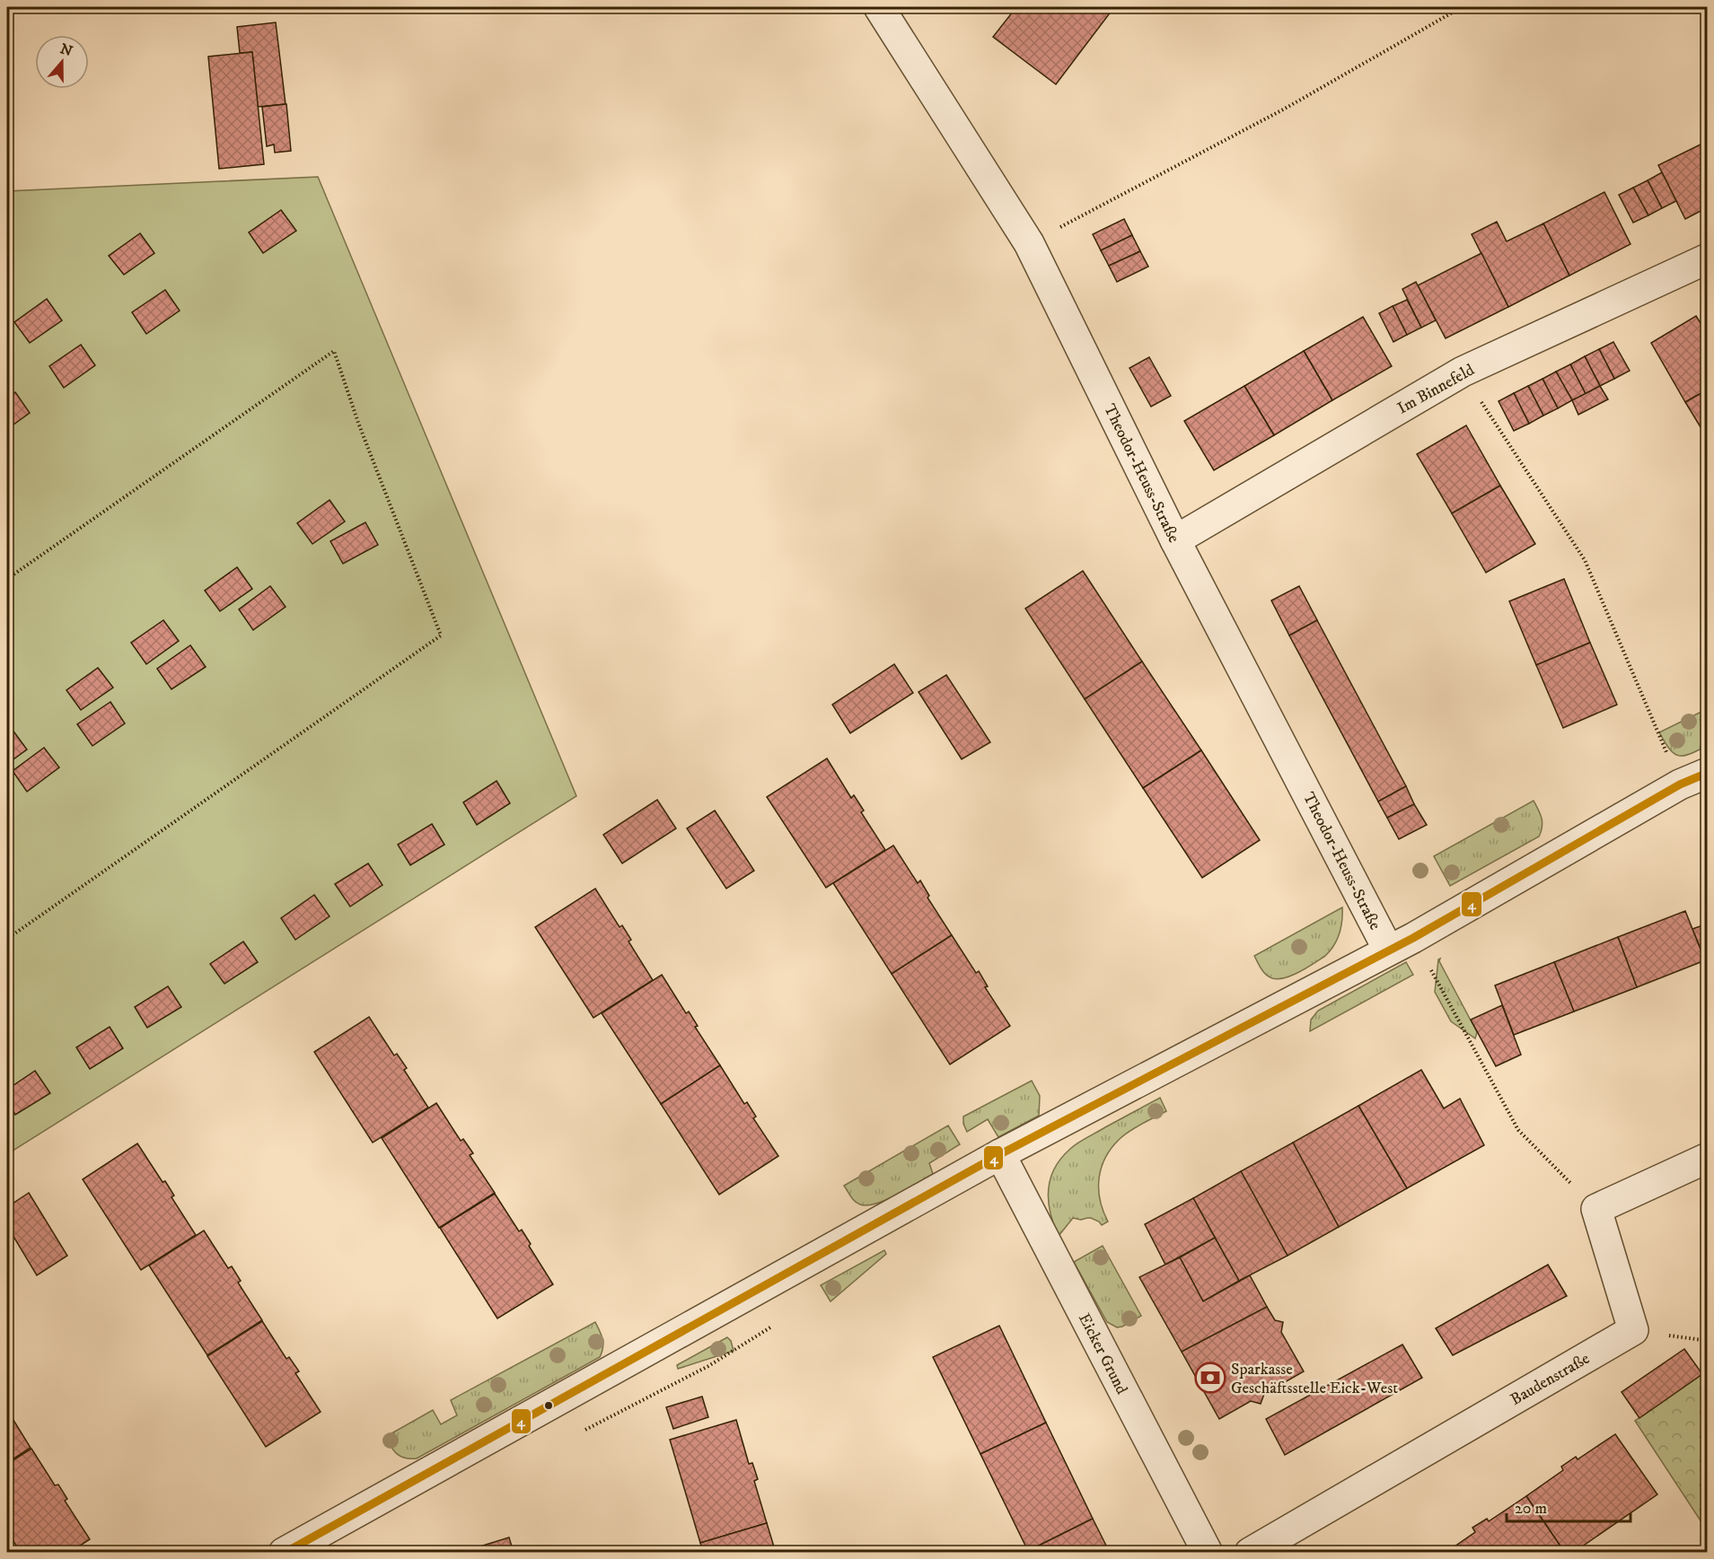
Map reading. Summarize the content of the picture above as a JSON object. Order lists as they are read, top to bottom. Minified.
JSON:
{"streets":{"street":["Im Binnefeld","Theodor-Heuss-Straße","Eicker Grund","Baudenstraße"]},"crossings":[["Im Binnefeld","Theodor-Heuss-Straße"]],"places":{"bank":["Sparkasse Geschäftsstelle Eick-West"]},"lines":["transit line 4"],"scale_bar":"20 m","north":"top"}
